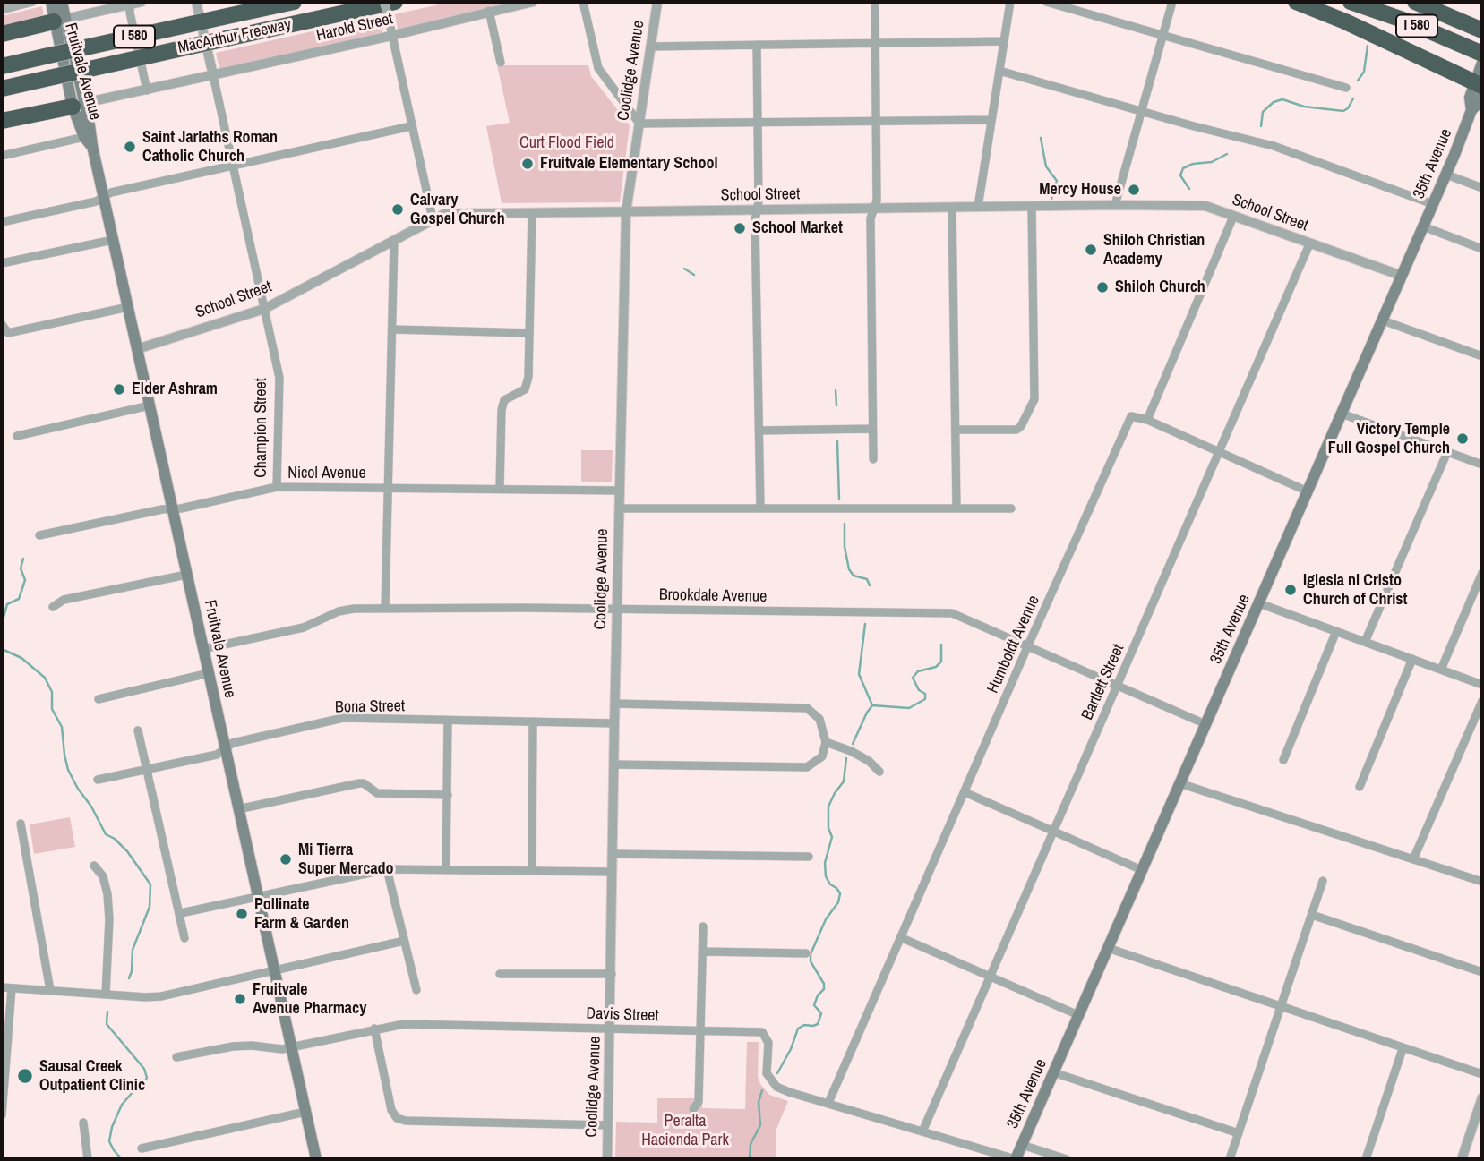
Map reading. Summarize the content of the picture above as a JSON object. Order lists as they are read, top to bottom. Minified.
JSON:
{"streets":{"highway":["I 580","MacArthur Freeway"],"main road":["Fruitvale Avenue","35th Avenue"],"street":["Harold Street","Coolidge Avenue","School Street","Champion Street","Nicol Avenue","Brookdale Avenue","Humboldt Avenue","Bartlett Street","Bona Street","Davis Street"]},"crossings":[["Harold Street","Fruitvale Avenue"],["Harold Street","Champion Street"],["Coolidge Avenue","School Street"],["Coolidge Avenue","Nicol Avenue"],["Coolidge Avenue","Brookdale Avenue"],["Coolidge Avenue","Bona Street"],["Coolidge Avenue","Davis Street"],["Fruitvale Avenue","School Street"],["Fruitvale Avenue","Nicol Avenue"],["Fruitvale Avenue","Brookdale Avenue"],["Fruitvale Avenue","Bona Street"],["Fruitvale Avenue","Davis Street"],["35th Avenue","School Street"],["35th Avenue","Brookdale Avenue"],["35th Avenue","Davis Street"],["School Street","Champion Street"],["School Street","Bartlett Street"],["Champion Street","Nicol Avenue"],["Brookdale Avenue","Humboldt Avenue"],["Brookdale Avenue","Bartlett Street"],["Humboldt Avenue","Davis Street"],["Bartlett Street","Davis Street"]],"parks":["Curt Flood Field","Peralta Hacienda Park"],"places":["Saint Jarlaths Roman Catholic Church","Fruitvale Elementary School","Mercy House","Calvary Gospel Church","School Market","Shiloh Christian Academy","Shiloh Church","Elder Ashram","Victory Temple Full Gospel Church","Iglesia ni Cristo Church of Christ","Mi Tierra Super Mercado","Pollinate Farm & Garden","Fruitvale Avenue Pharmacy","Sausal Creek Outpatient Clinic"]}
